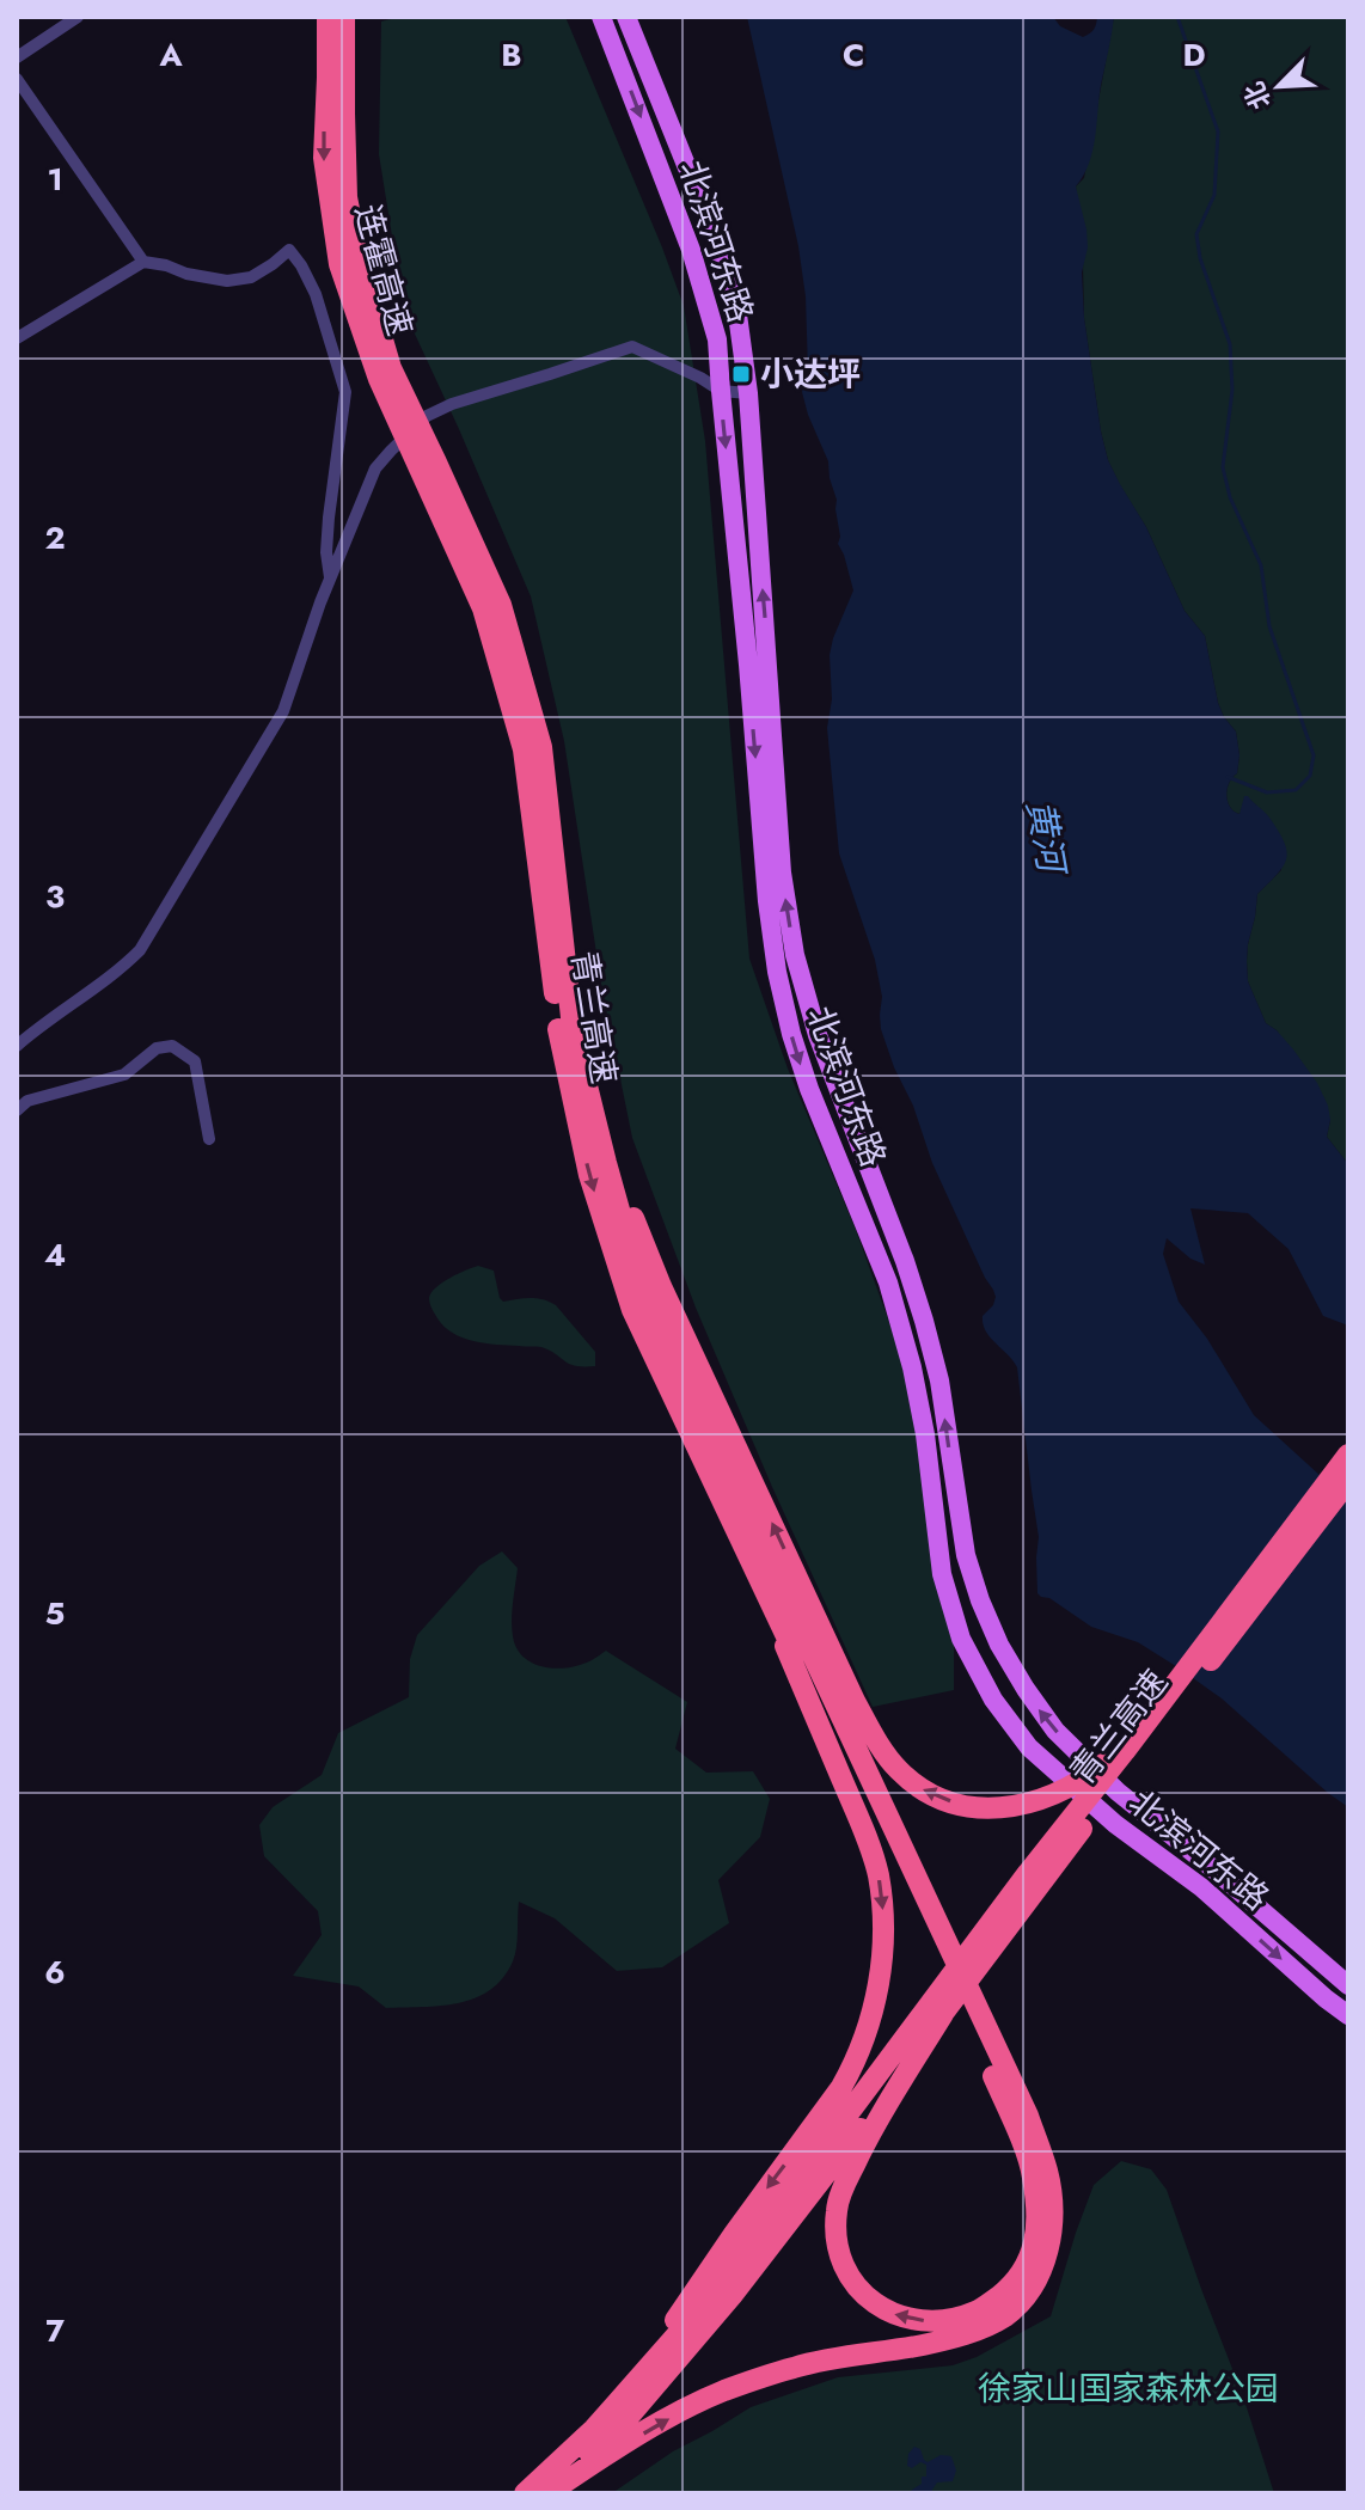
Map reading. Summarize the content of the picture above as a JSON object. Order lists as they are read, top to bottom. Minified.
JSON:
{"streets":{"highway":["连霍高速","青兰高速"],"main road":["北滨河东路"]},"crossings":[["连霍高速","青兰高速"]],"water":["黄河"],"parks":["徐家山国家森林公园"],"places":{"transit":["小达坪"]},"north":"bottom left","grid":{"columns":["A","B","C","D"],"rows":["1","2","3","4","5","6","7"]}}
